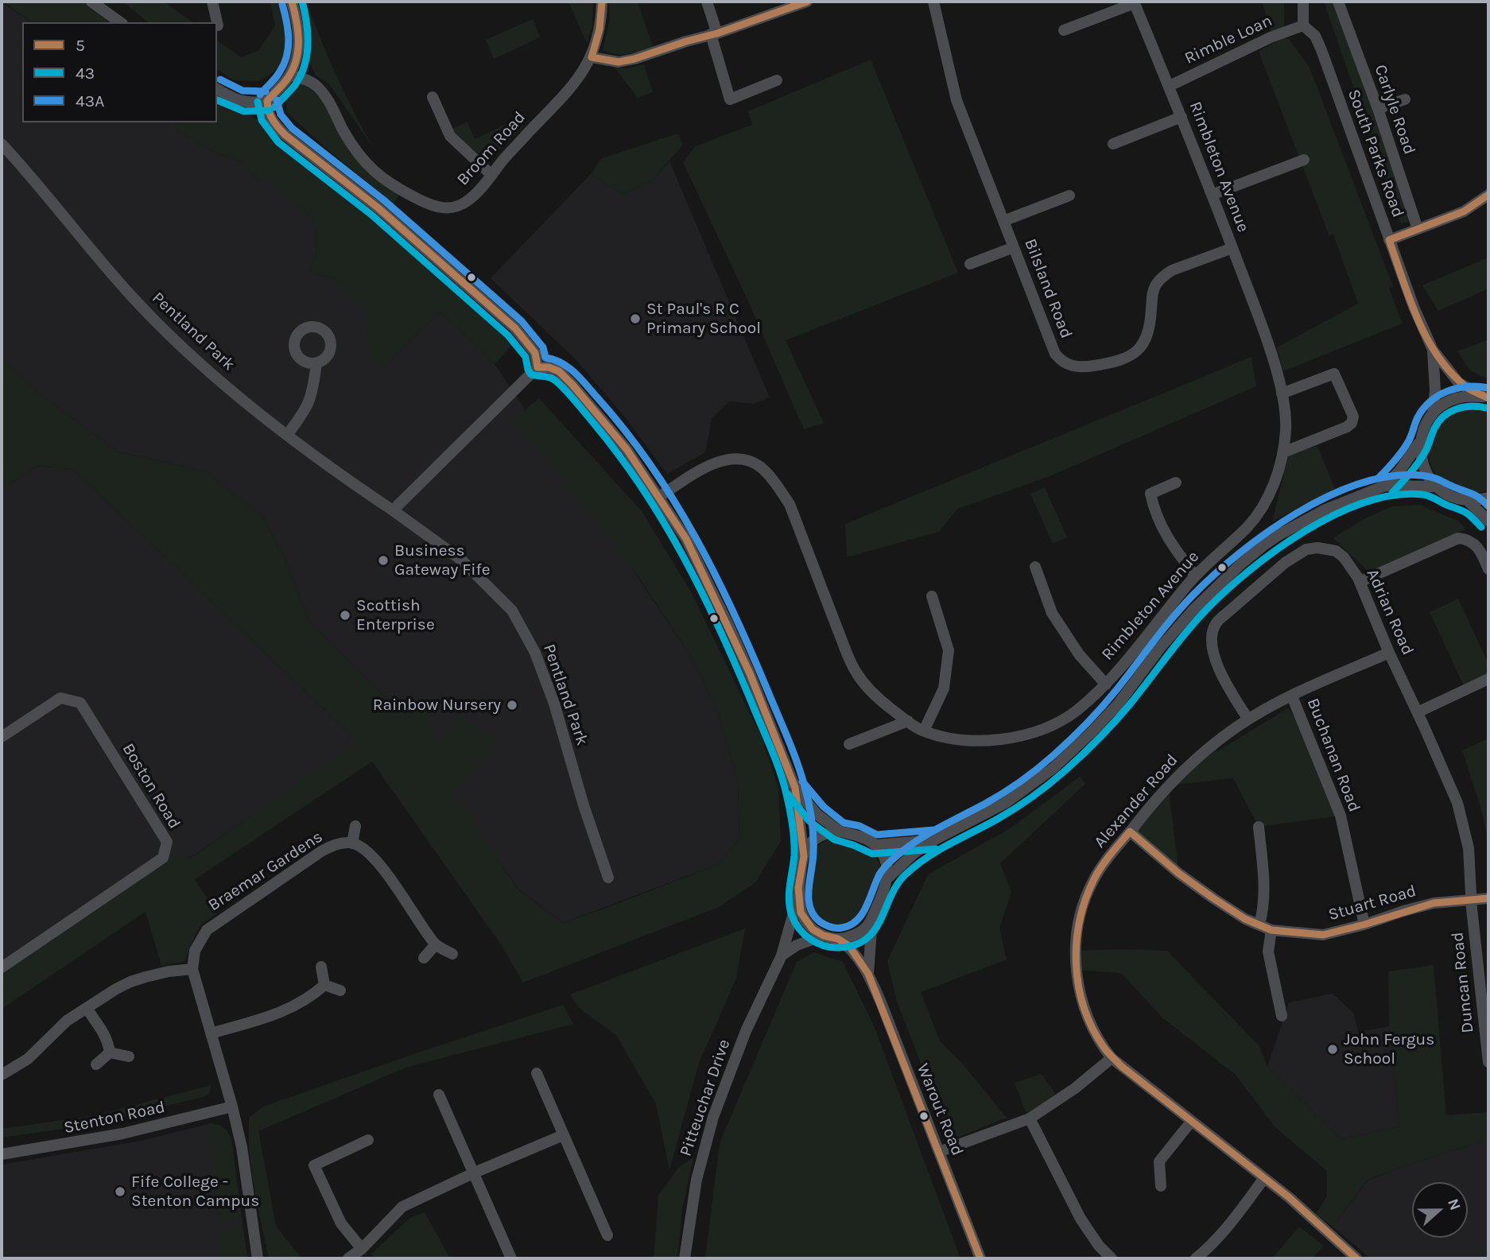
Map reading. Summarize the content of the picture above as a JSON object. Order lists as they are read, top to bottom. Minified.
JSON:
{"streets":{"street":["Rimble Loan","Carlyle Road","Broom Road","South Parks Road","Rimbleton Avenue","Bilsland Road","Pentland Park","Adrian Road","Buchanan Road","Boston Road","Alexander Road","Braemar Gardens","Stuart Road","Duncan Road","Pitteuchar Drive","Warout Road","Stenton Road"]},"crossings":[["Rimble Loan","South Parks Road"],["Rimble Loan","Rimbleton Avenue"],["Rimbleton Avenue","Bilsland Road"],["Adrian Road","Alexander Road"],["Adrian Road","Stuart Road"],["Adrian Road","Duncan Road"],["Buchanan Road","Alexander Road"],["Buchanan Road","Stuart Road"],["Alexander Road","Stuart Road"],["Stuart Road","Duncan Road"]],"places":["St Paul's R C Primary School","Business Gateway Fife","Scottish Enterprise","Rainbow Nursery","John Fergus School","Fife College - Stenton Campus"],"lines":["transit line 5","transit line 43","transit line 43A"],"legend":["5","43","43A"],"north":"right"}
